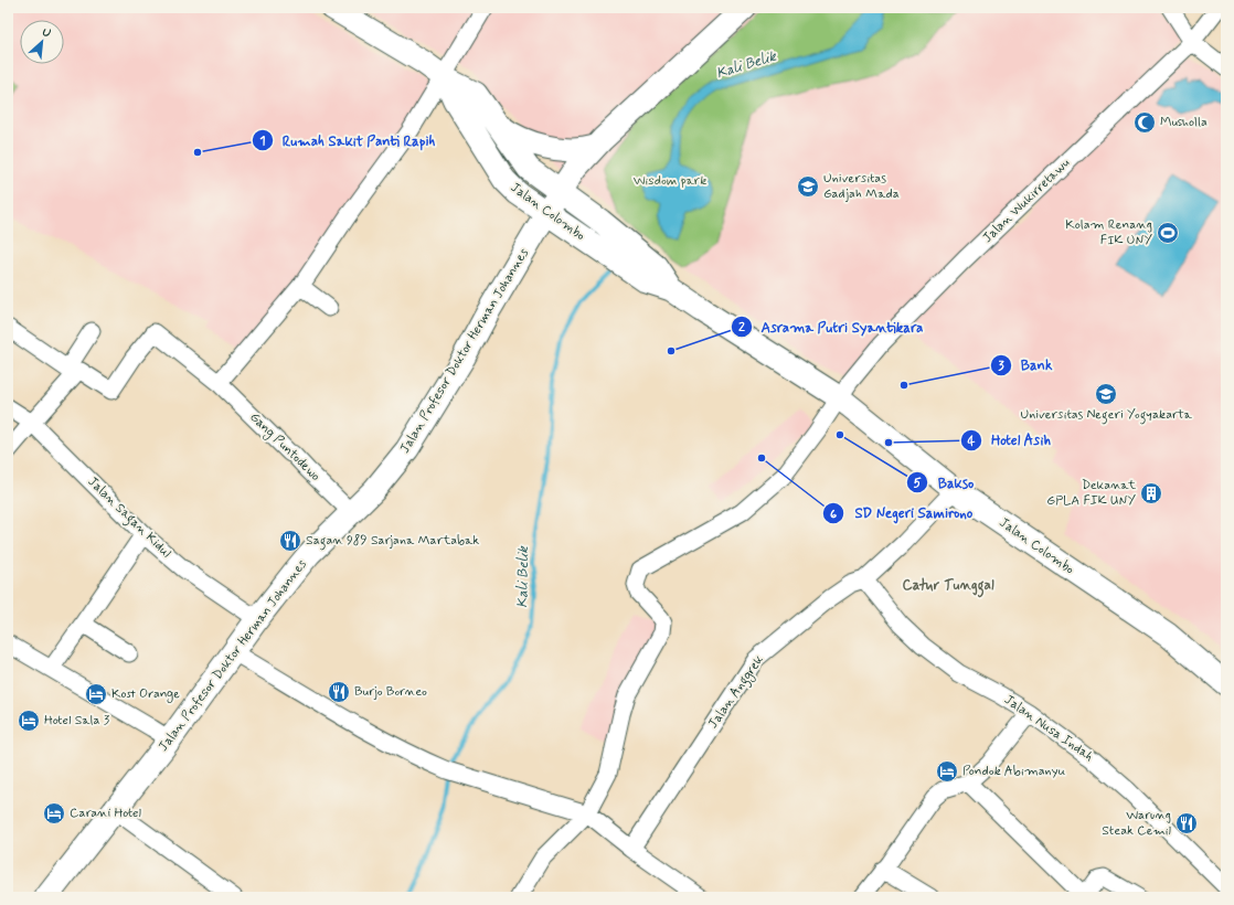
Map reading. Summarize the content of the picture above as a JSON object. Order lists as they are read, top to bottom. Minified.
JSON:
{"streets":{"main road":["Jalan Colombo","Jalan Profesor Doktor Herman Johannes"],"street":["Jalan Wukirretawu","Gang Puntodewo","Jalan Sagan Kidul","Jalan Anggrek","Jalan Nusa Indah"]},"crossings":[["Jalan Wukirretawu","Jalan Colombo"],["Jalan Colombo","Jalan Profesor Doktor Herman Johannes"],["Jalan Colombo","Jalan Anggrek"],["Jalan Profesor Doktor Herman Johannes","Gang Puntodewo"],["Jalan Profesor Doktor Herman Johannes","Jalan Sagan Kidul"],["Jalan Anggrek","Jalan Nusa Indah"]],"districts":["Catur Tunggal"],"water":["Kali Belik"],"parks":["Wisdom park"],"places":{"mosque":["Musholla"],"other":["Rumah Sakit Panti Rapih","Asrama Putri Syantikara","Bank","Bakso","Hotel Asih","SD Negeri Samirono"],"school or university":["Universitas Gadjah Mada","Universitas Negeri Yogyakarta"],"sports":["Kolam Renang FIK UNY"],"building":["Dekanat GPLA FIK UNY"],"restaurant":["Sagan 989 Sarjana Martabak","Burjo Borneo","Warung Steak Cemil"],"hotel":["Kost Orange","Hotel Sala 3","Pondok Abimanyu","Carani Hotel"]},"north":"top right"}
